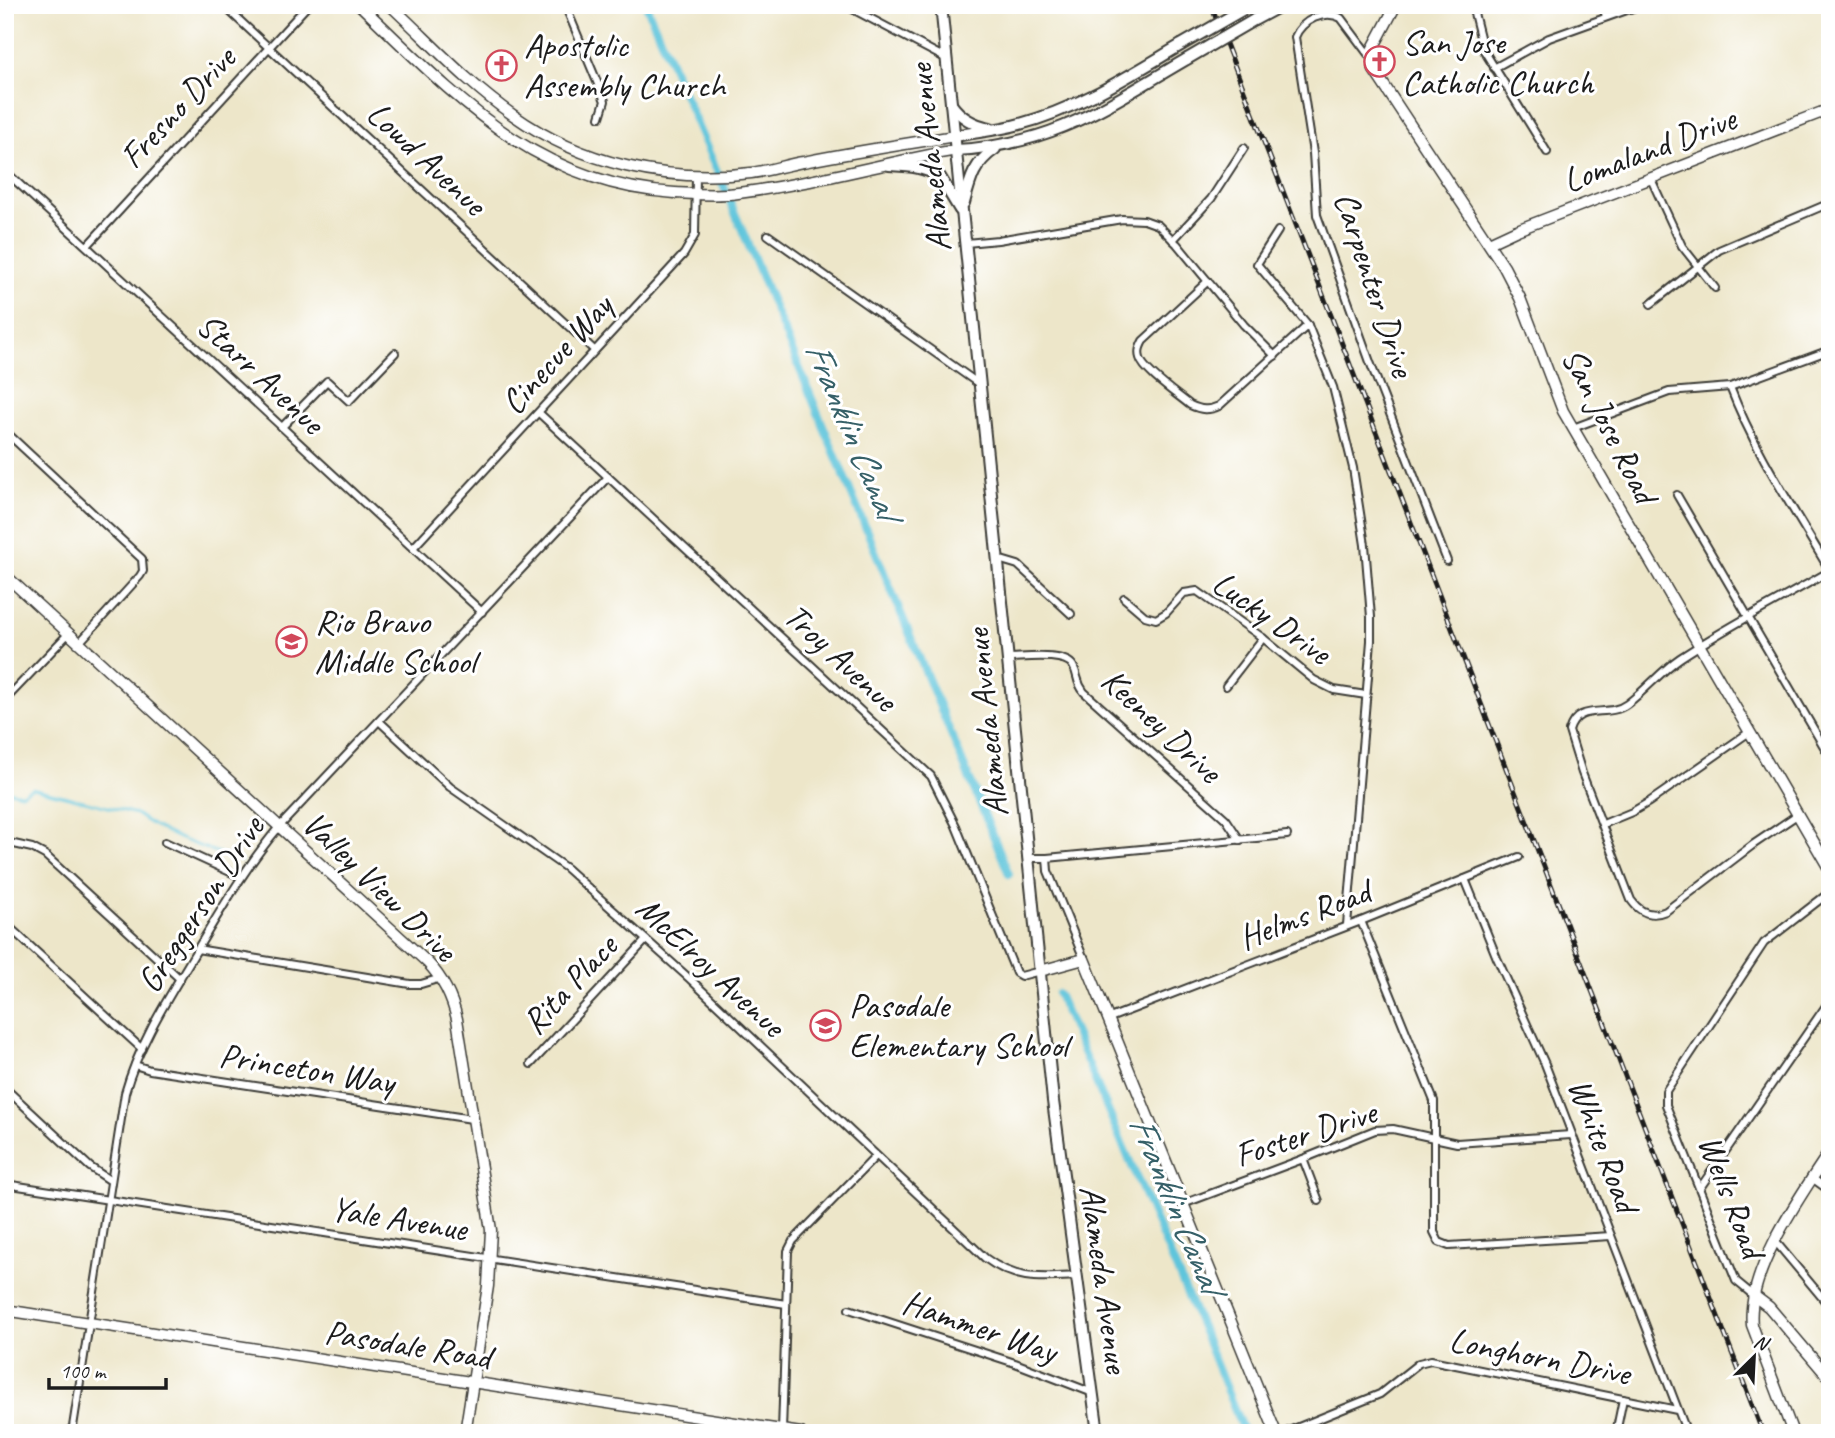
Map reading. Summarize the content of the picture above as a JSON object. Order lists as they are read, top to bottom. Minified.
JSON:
{"streets":{"main road":["Alameda Avenue"],"street":["Fresno Drive","Lomaland Drive","Lowd Avenue","Carpenter Drive","Cinecue Way","Starr Avenue","San Jose Road","Lucky Drive","Troy Avenue","Keeney Drive","Valley View Drive","Greggerson Drive","Helms Road","McElroy Avenue","Rita Place","Princeton Way","Foster Drive","White Road","Wells Road","Yale Avenue","Hammer Way","Pasodale Road","Longhorn Drive"]},"crossings":[["Fresno Drive","Lowd Avenue"],["Fresno Drive","Starr Avenue"],["Lomaland Drive","San Jose Road"],["Lowd Avenue","Cinecue Way"],["Alameda Avenue","Troy Avenue"],["Alameda Avenue","Keeney Drive"],["Alameda Avenue","McElroy Avenue"],["Alameda Avenue","Hammer Way"],["Carpenter Drive","San Jose Road"],["Carpenter Drive","Lucky Drive"],["Carpenter Drive","Helms Road"],["Cinecue Way","Starr Avenue"],["Cinecue Way","Troy Avenue"],["Starr Avenue","Greggerson Drive"],["Troy Avenue","Greggerson Drive"],["Valley View Drive","Greggerson Drive"],["Valley View Drive","Princeton Way"],["Valley View Drive","Yale Avenue"],["Valley View Drive","Pasodale Road"],["Greggerson Drive","McElroy Avenue"],["Greggerson Drive","Princeton Way"],["Greggerson Drive","Yale Avenue"],["Greggerson Drive","Pasodale Road"],["Helms Road","White Road"],["McElroy Avenue","Rita Place"],["Foster Drive","White Road"],["White Road","Longhorn Drive"]],"water":["Franklin Canal"],"places":{"church":["San Jose Catholic Church","Apostolic Assembly Church"],"school or university":["Rio Bravo Middle School","Pasodale Elementary School"]},"scale_bar":"100 m","north":"top right"}
